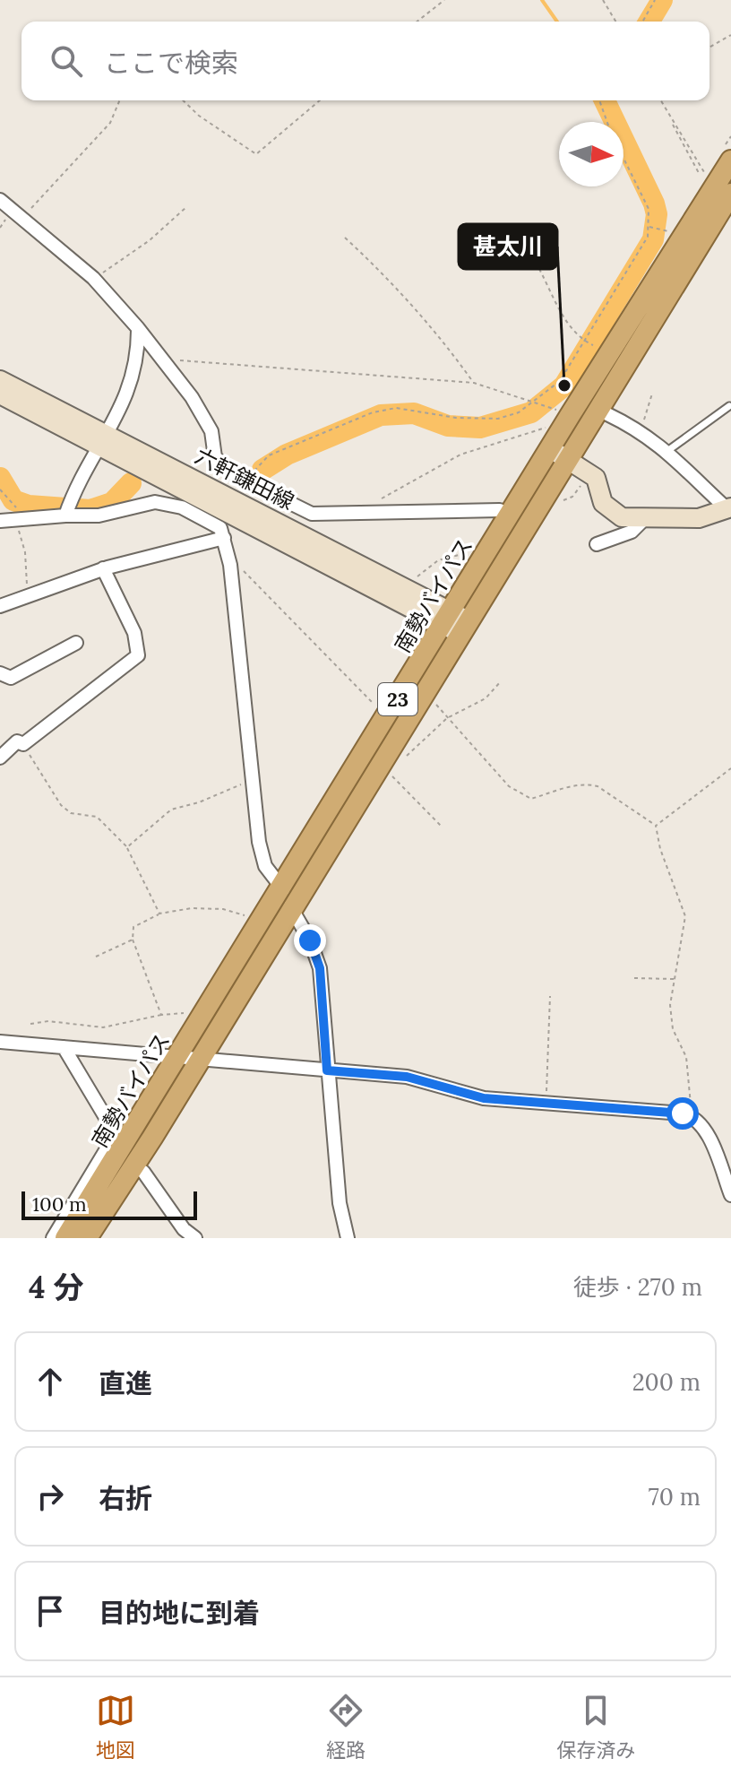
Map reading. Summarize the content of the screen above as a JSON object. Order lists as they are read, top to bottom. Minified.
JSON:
{"streets":{"highway":["南勢バイパス","23"],"main road":["六軒鎌田線"]},"crossings":[["六軒鎌田線","南勢バイパス"]],"places":["甚太川"],"scale_bar":"100 m","north":"right","page":{"search":"ここで検索","scale":"100 m","heading":["4 分","徒歩 · 270 m"],"list":[["直進","200 m"],["右折","70 m"],"目的地に到着"],"nav":["地図","経路","保存済み"]}}
